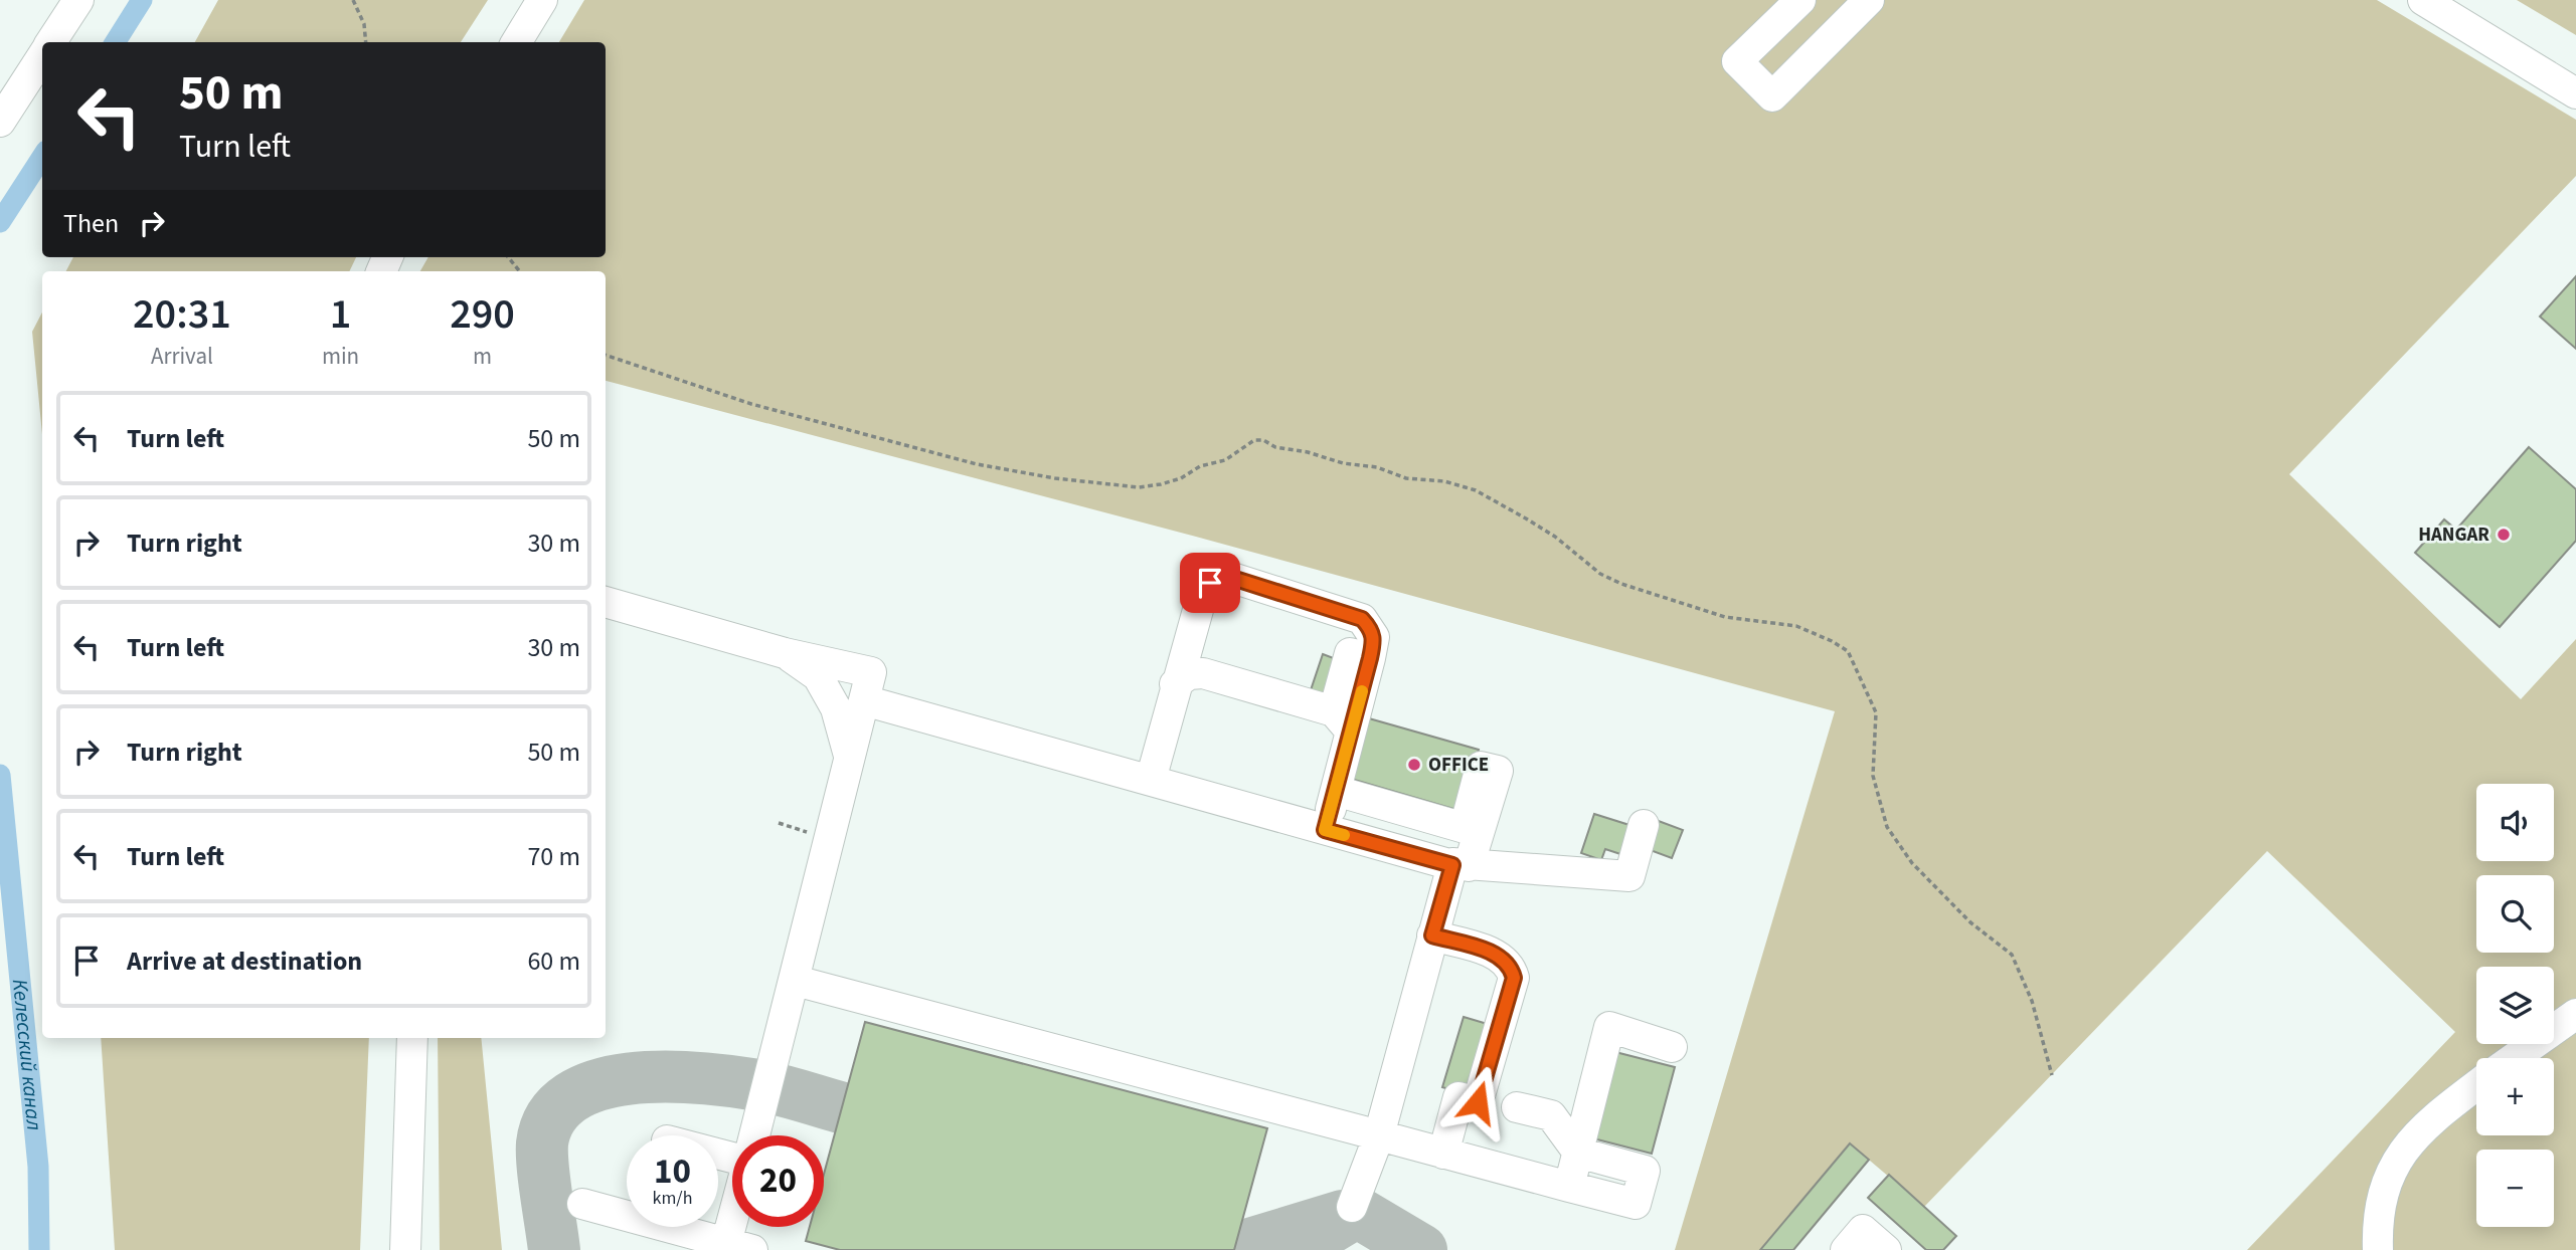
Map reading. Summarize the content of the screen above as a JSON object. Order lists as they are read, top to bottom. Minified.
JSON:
{"water":["Келесский канал"],"places":["HANGAR","OFFICE"],"page":{"turn":["50 m","Turn left"],"then":"Then","eta":["20:31","Arrival","1","min","290","m"],"list":[{"name":"Turn left","value":"50 m"},{"name":"Turn right","value":"30 m"},{"name":"Turn left","value":"30 m"},{"name":"Turn right","value":"50 m"},{"name":"Turn left","value":"70 m"},{"name":"Arrive at destination","value":"60 m"}],"map_buttons":["+","−"],"speed":"10 km/h","limit":"20"}}
